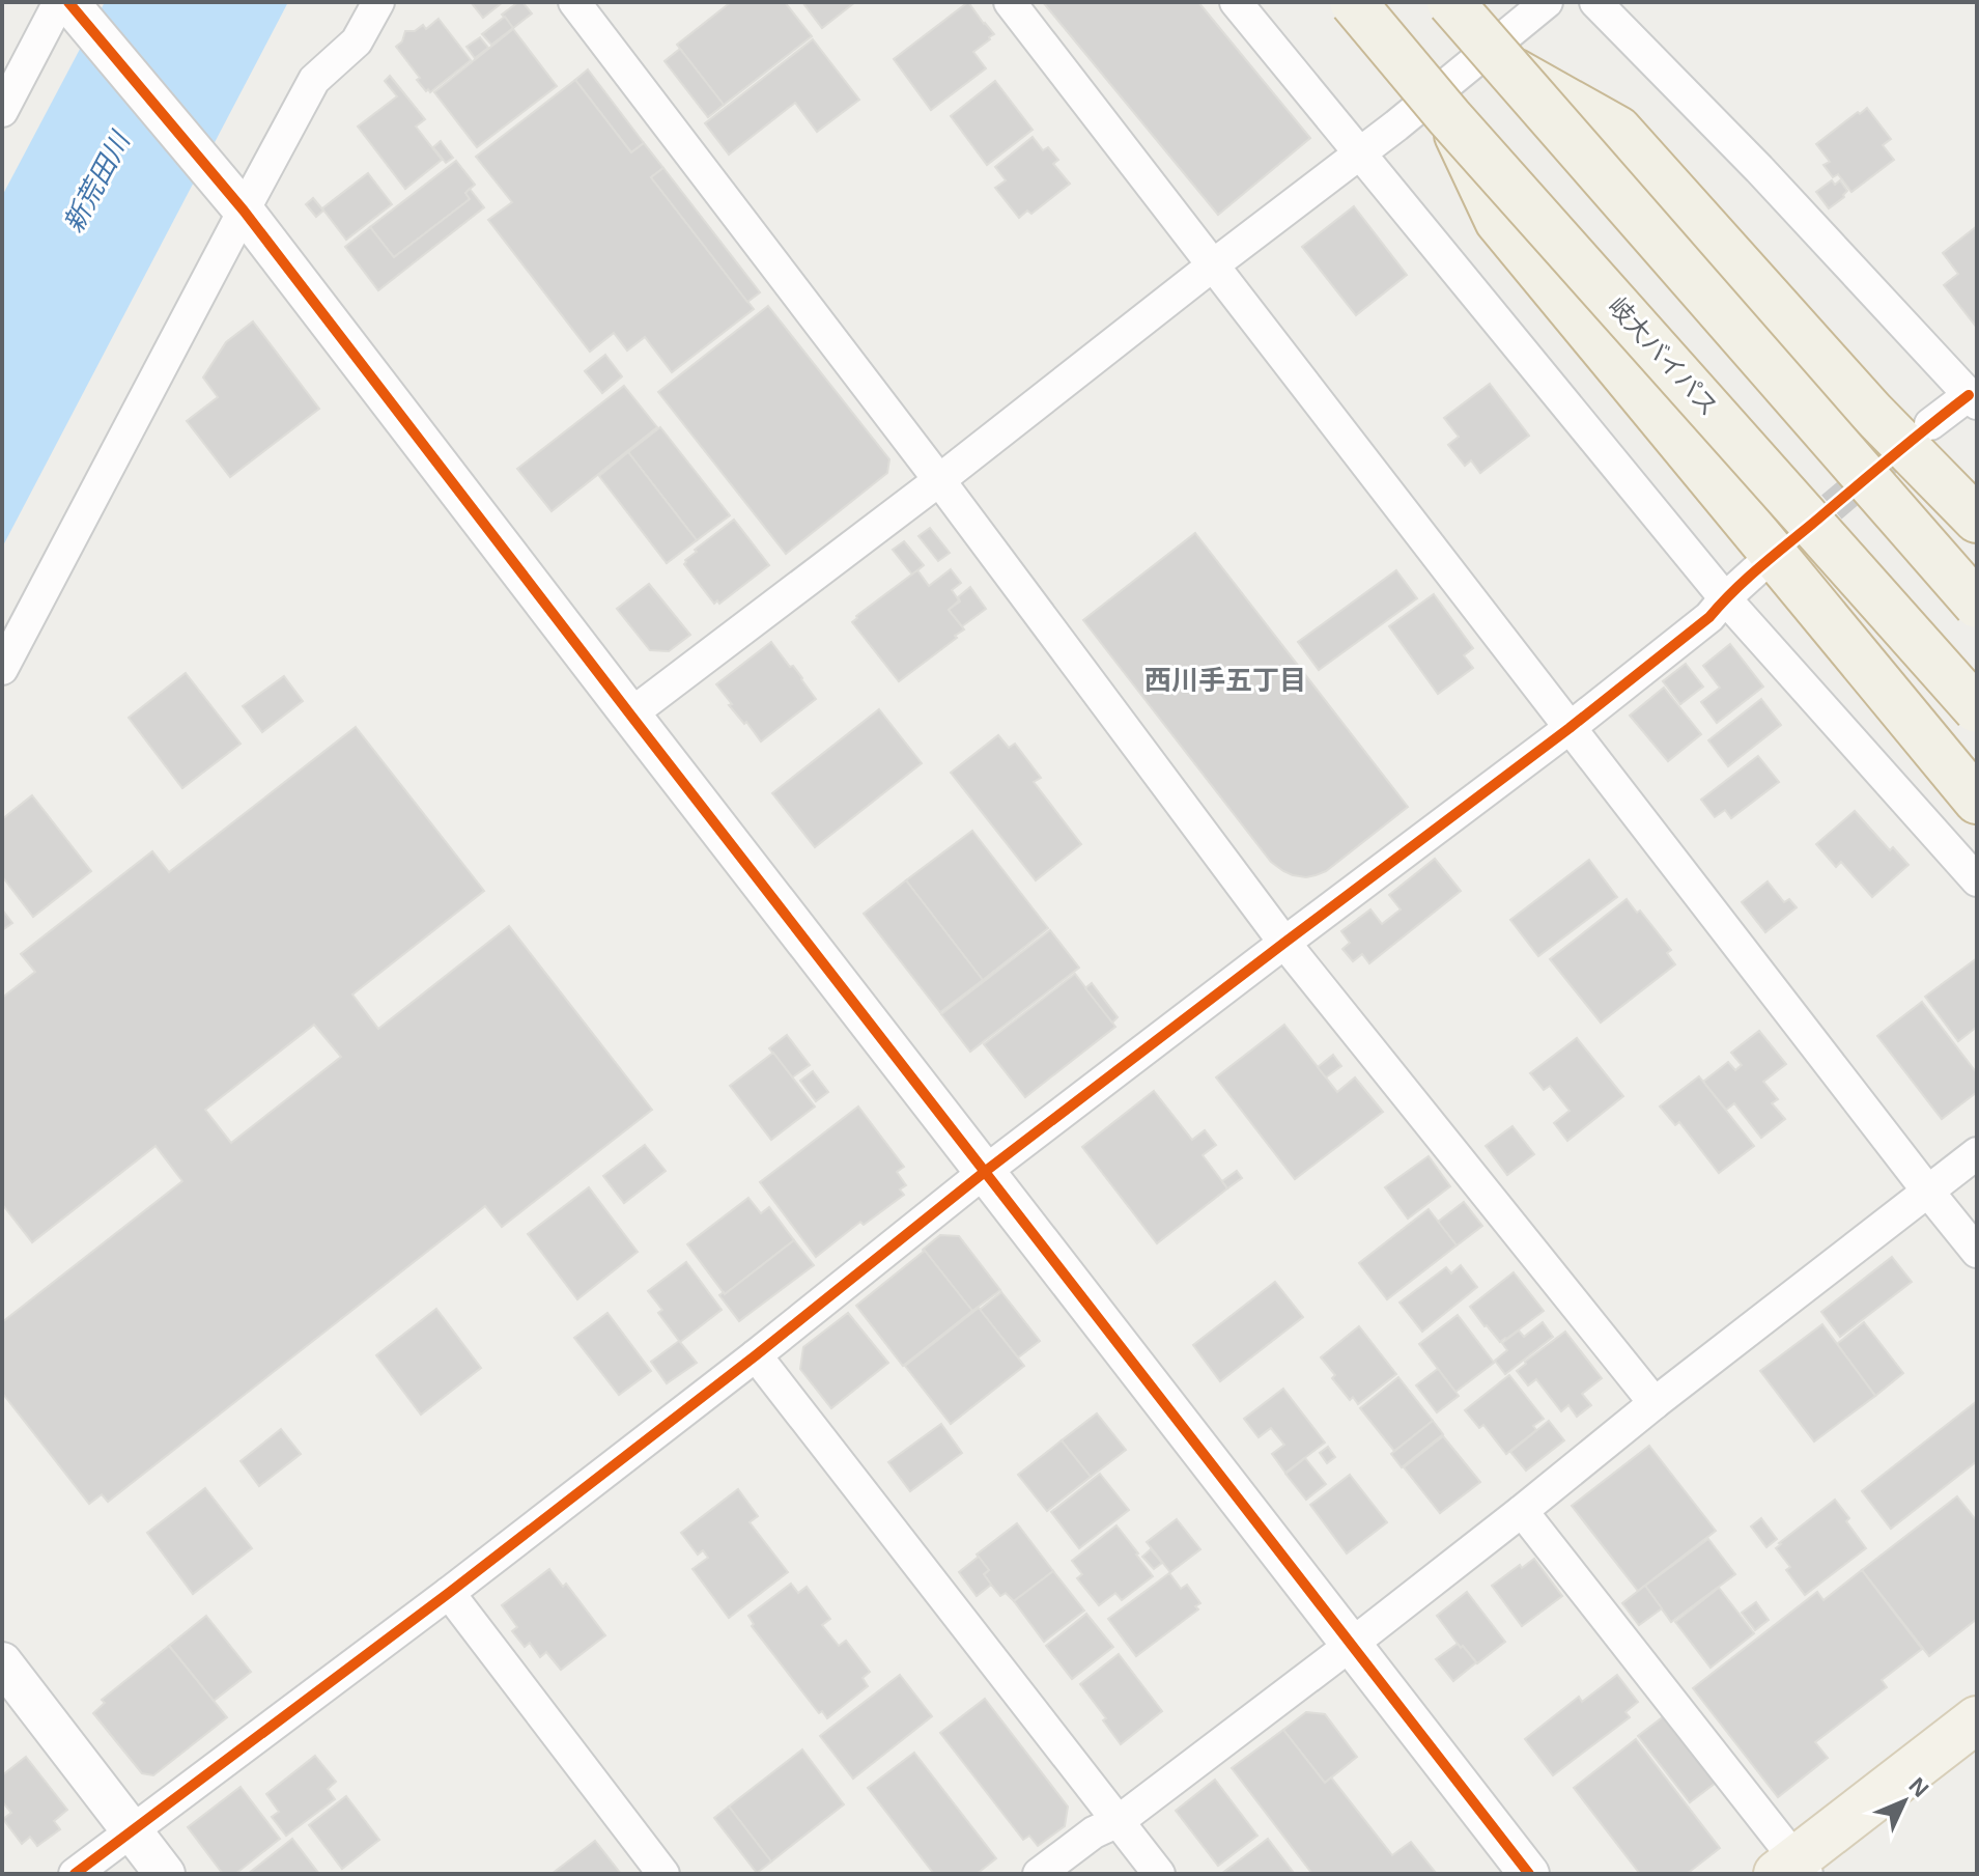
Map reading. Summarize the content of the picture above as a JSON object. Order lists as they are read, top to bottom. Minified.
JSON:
{"streets":{"highway":["岐大バイパス"]},"districts":["西川手五丁目"],"water":["新荒田川"],"north":"top right"}
